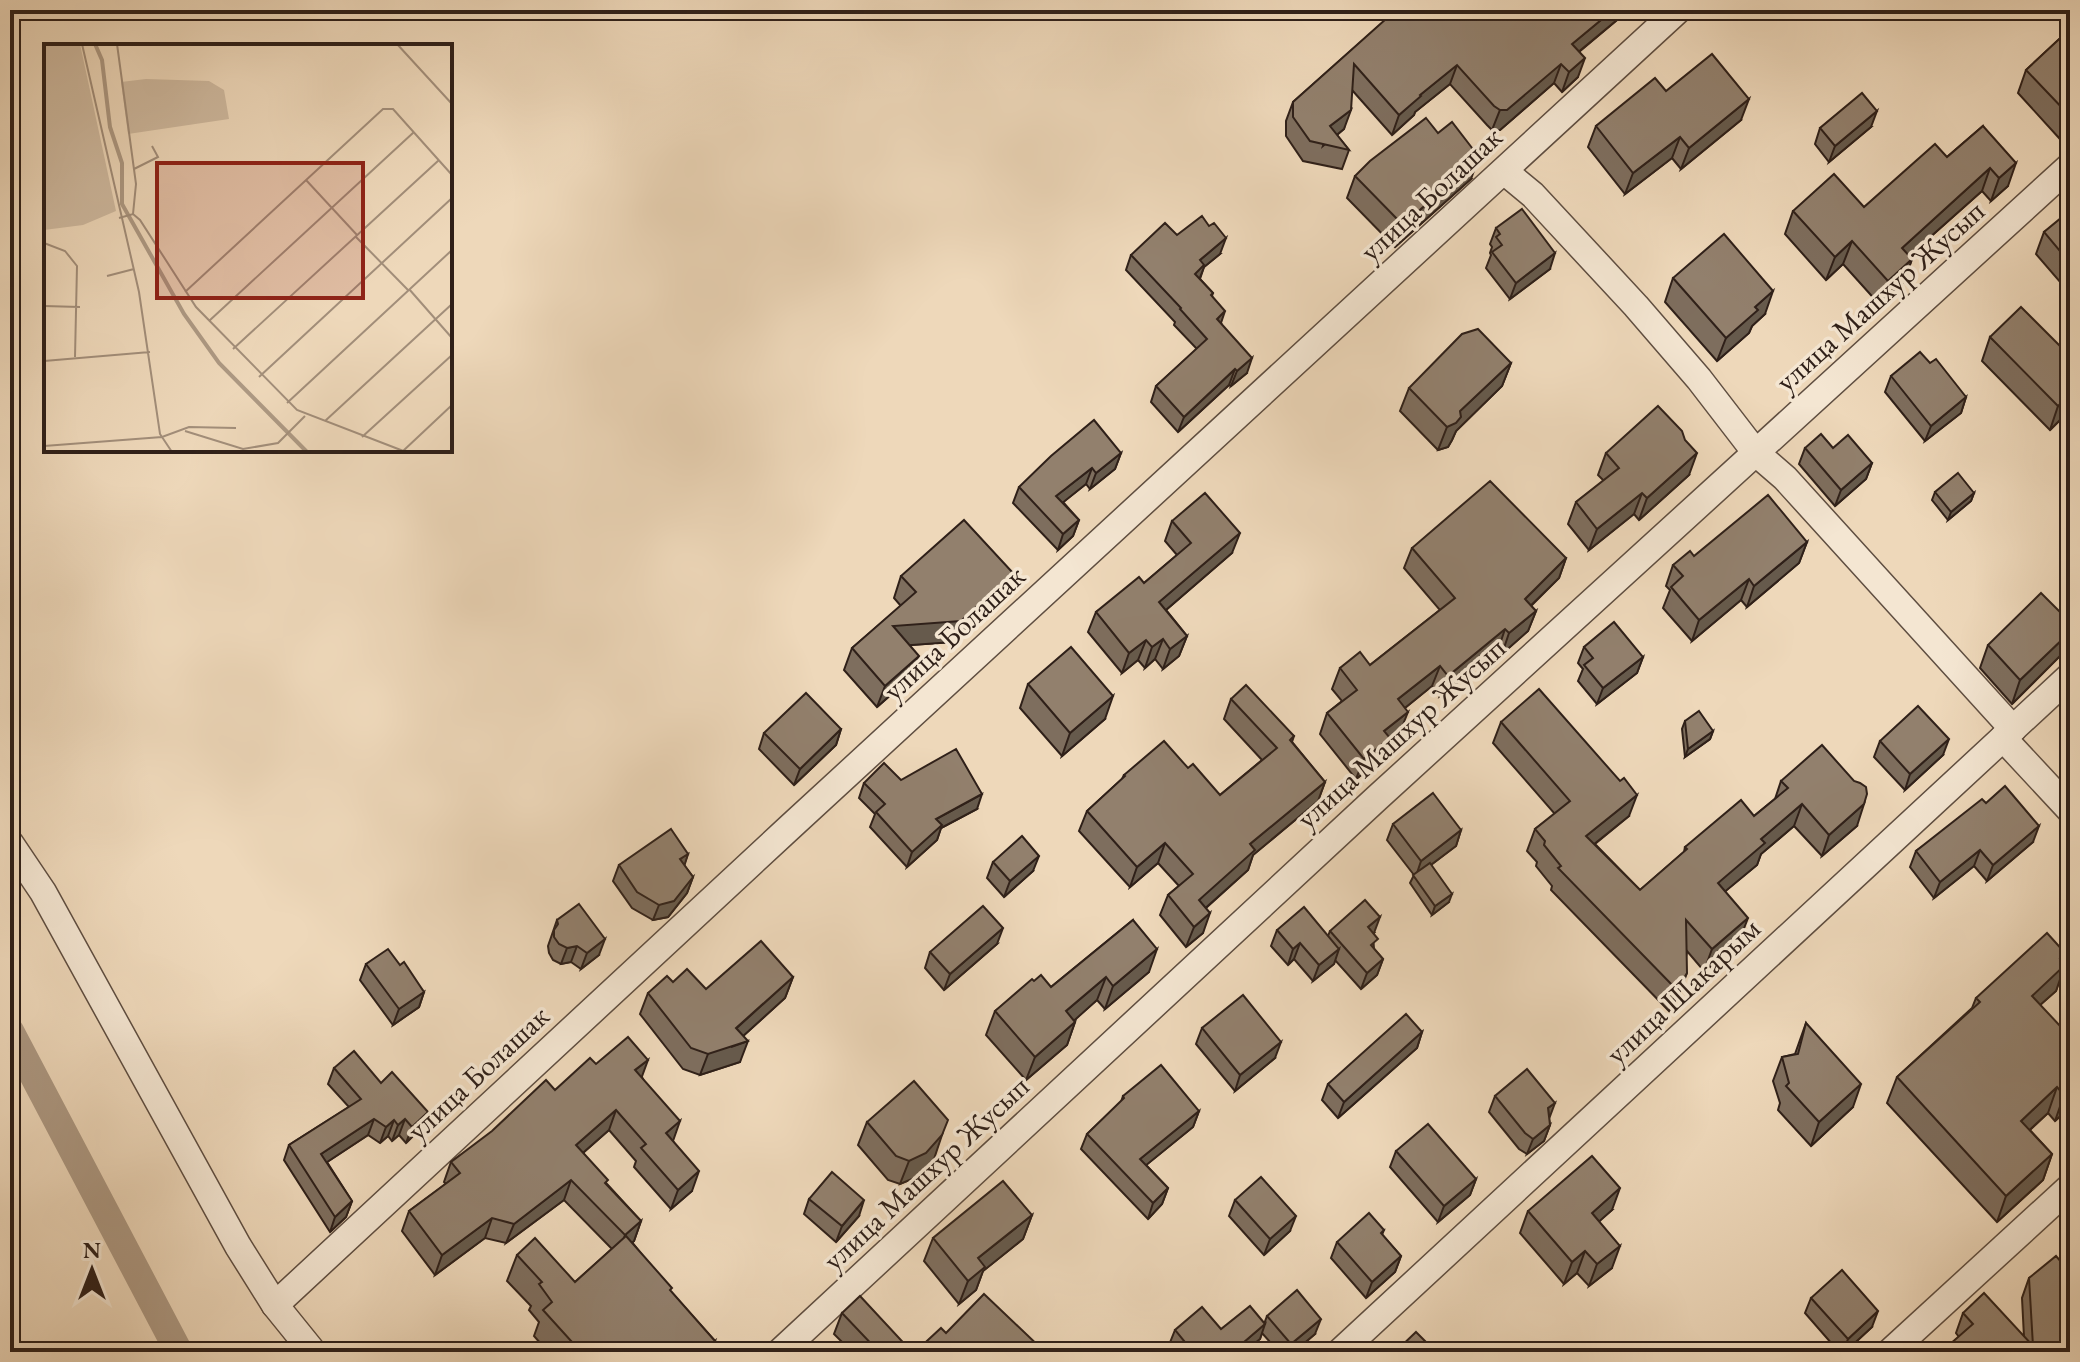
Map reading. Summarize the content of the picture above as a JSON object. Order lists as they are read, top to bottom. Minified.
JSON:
{"streets":{"street":["улица Болашак","улица Машхур Жусып","улица Шакарым"]},"north":"top"}
